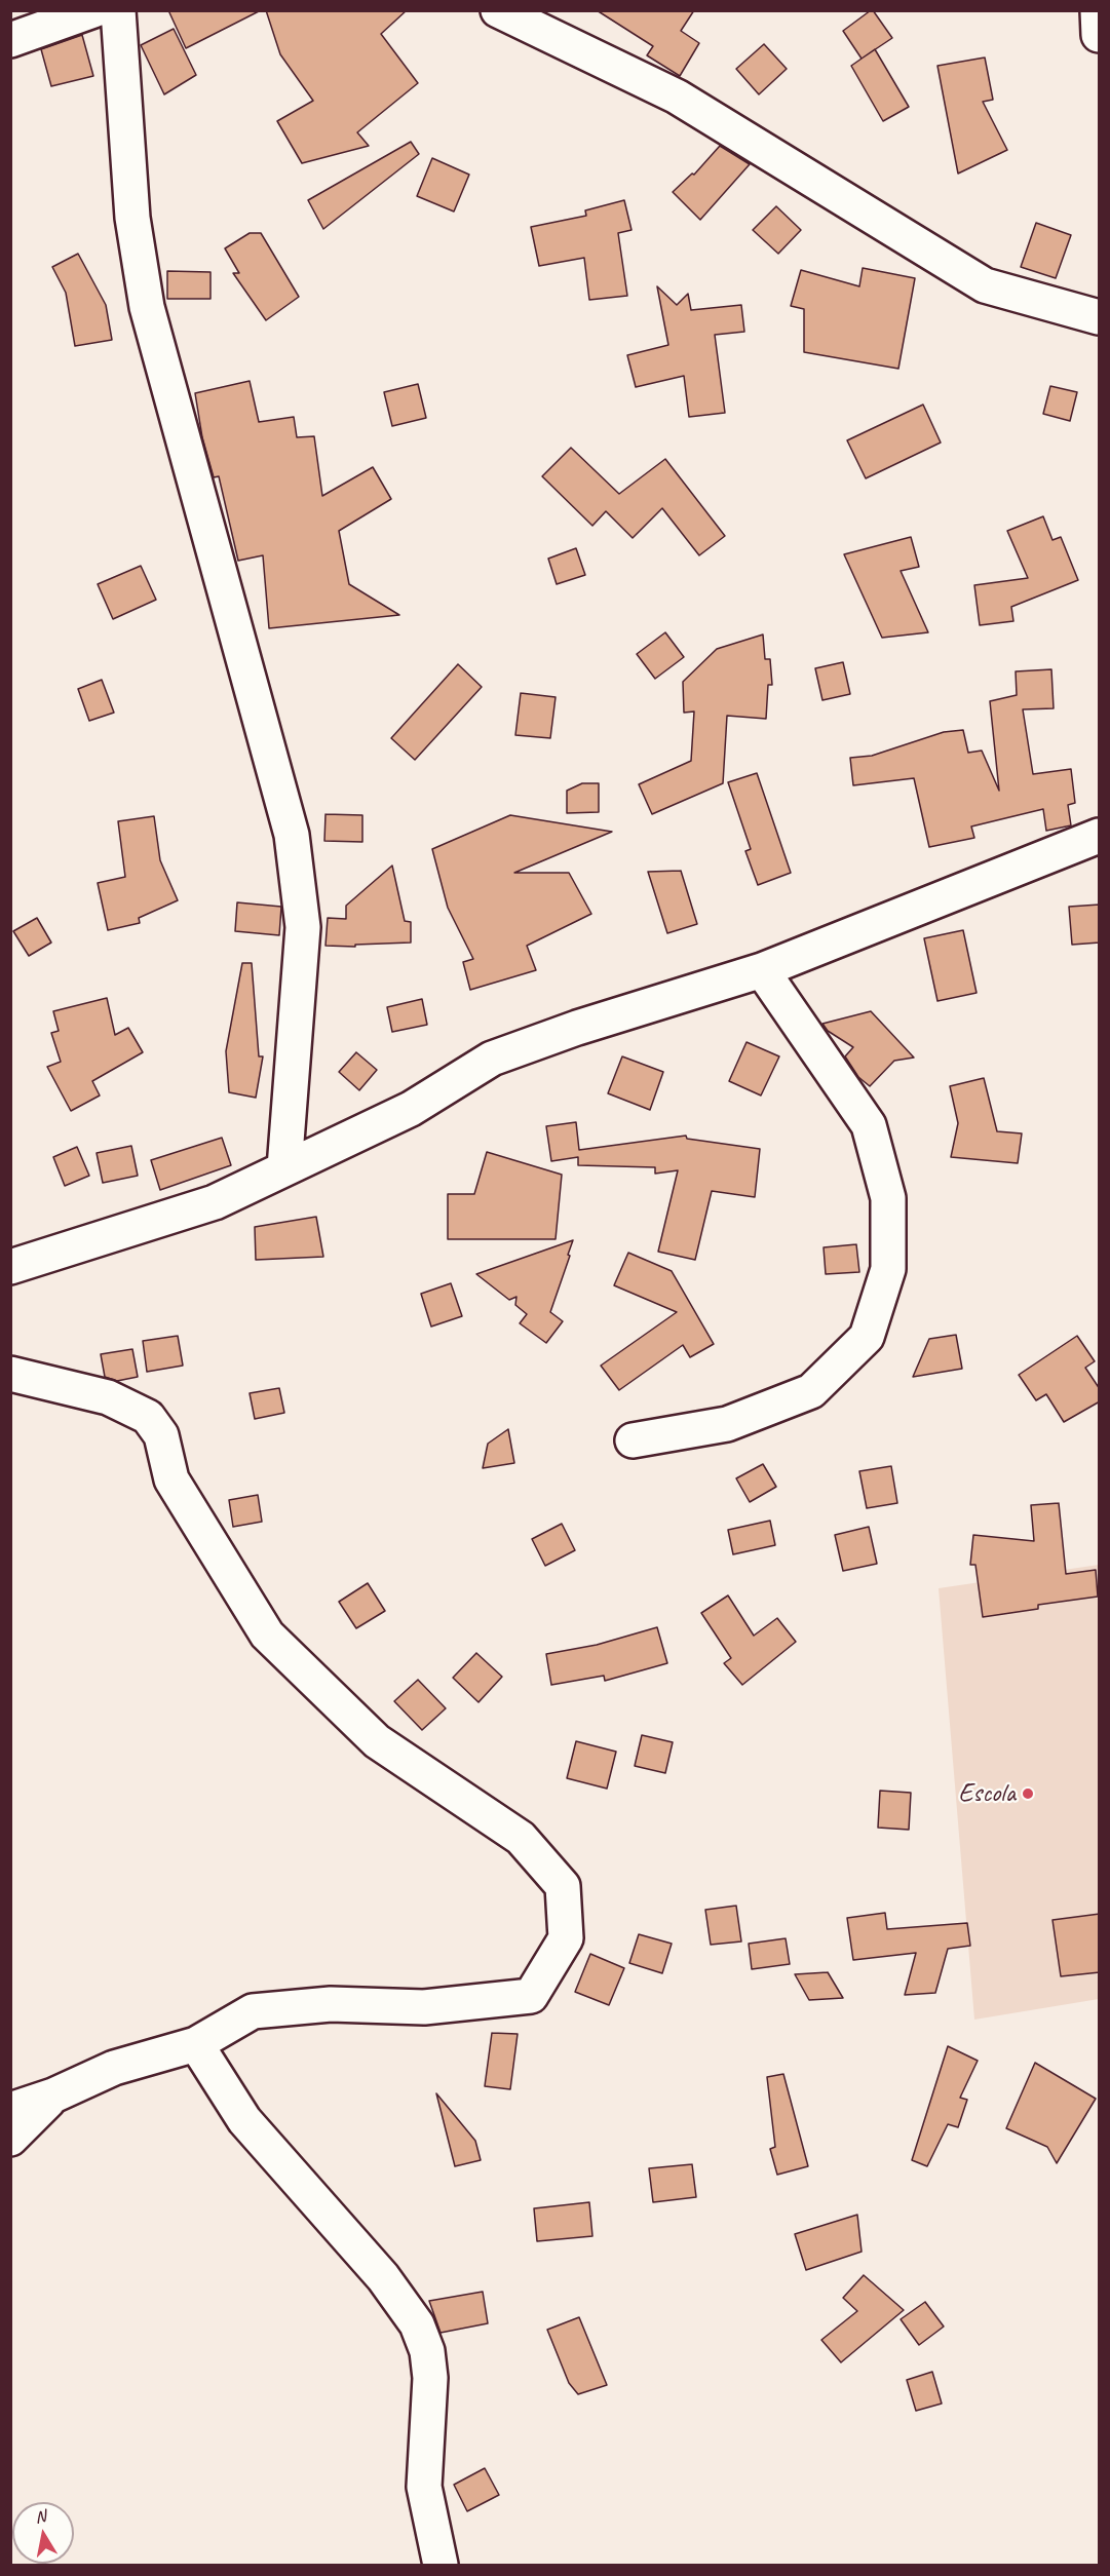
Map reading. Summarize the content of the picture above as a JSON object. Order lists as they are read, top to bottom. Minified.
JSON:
{"places":["Escola"],"north":"top"}
